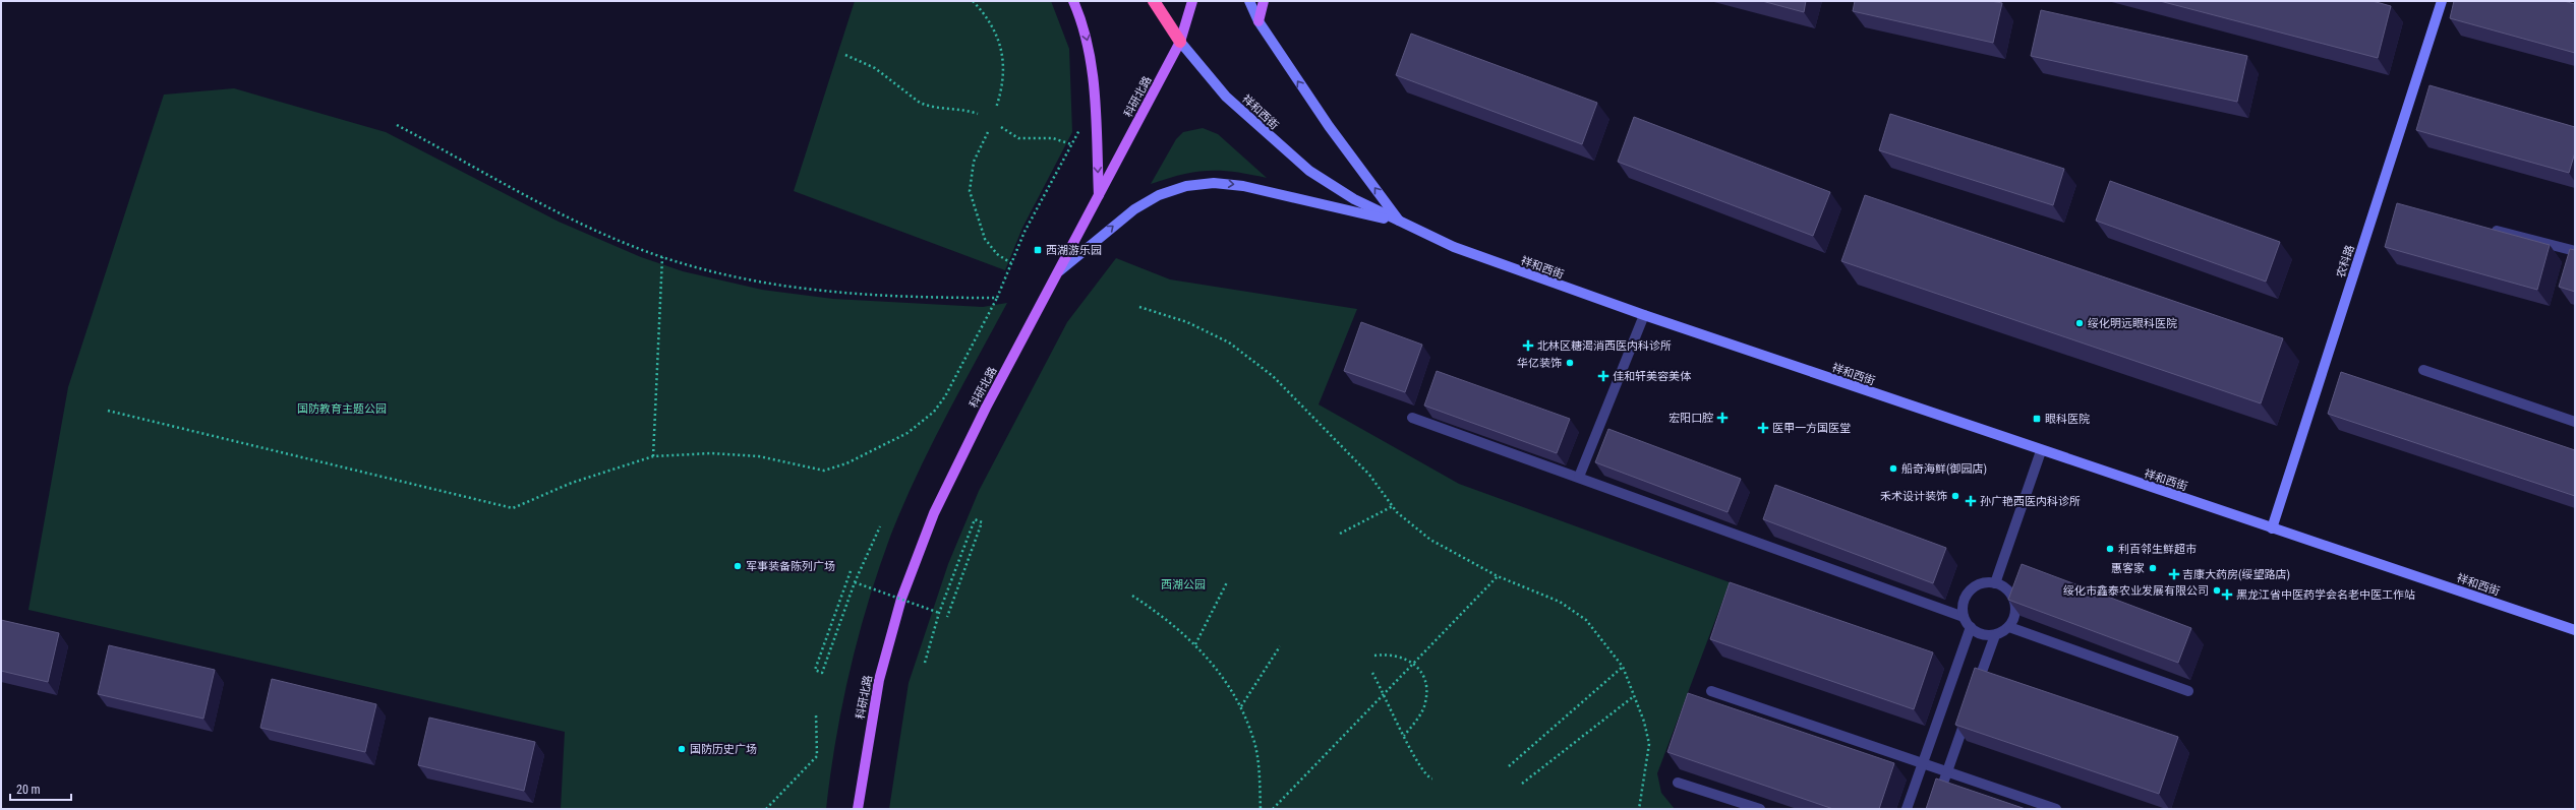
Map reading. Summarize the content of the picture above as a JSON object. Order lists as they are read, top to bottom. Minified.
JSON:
{"streets":{"main road":["科研北路","祥和西街","农科路"]},"crossings":[["科研北路","祥和西街"],["祥和西街","农科路"]],"parks":["国防教育主题公园","西湖公园"],"places":{"transit":["西湖游乐园","眼科医院"],"other":["绥化明远眼科医院","华亿装饰","船奇海鲜(御园店)","禾术设计装饰","利百邻生鲜超市","军事装备陈列广场","惠客家","绥化市鑫泰农业发展有限公司","国防历史广场"],"health":["北林区糖渴消西医内科诊所","佳和轩美容美体","宏阳口腔","医甲一方国医堂","孙广艳西医内科诊所","吉康大药房(绥望路店)","黑龙江省中医药学会名老中医工作站"]},"scale_bar":"20 m"}
